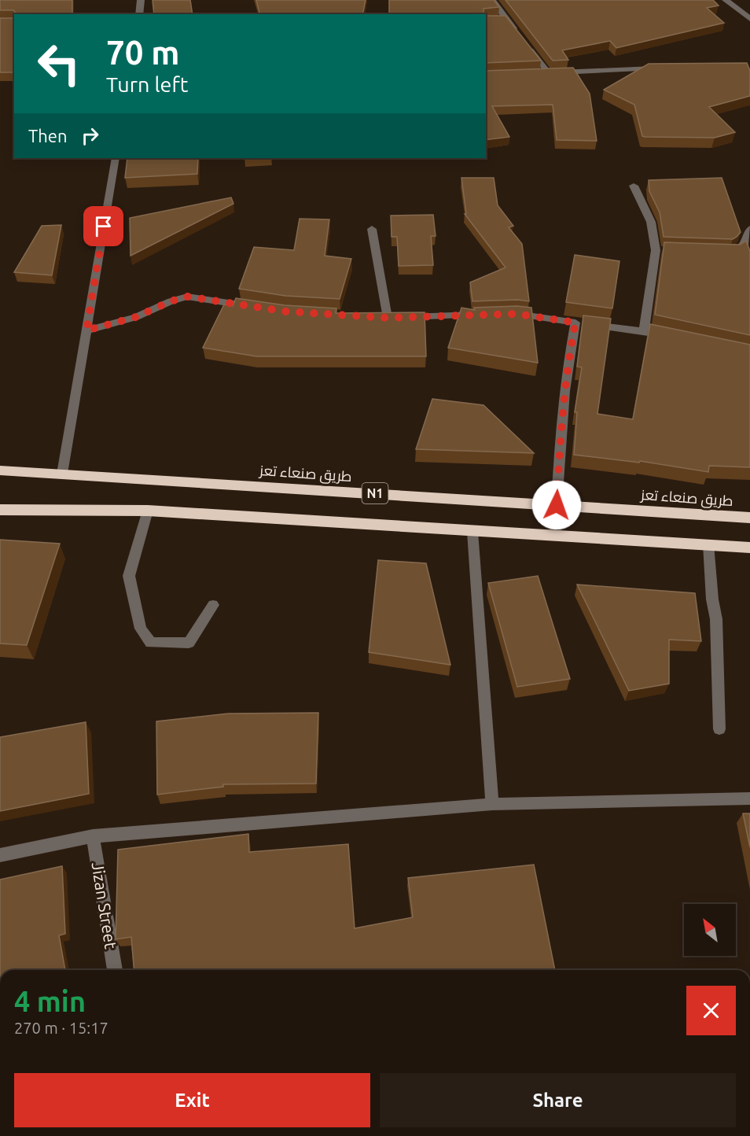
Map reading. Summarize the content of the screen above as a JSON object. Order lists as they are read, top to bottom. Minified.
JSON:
{"streets":{"highway":["طريق صنعاء تعز","N1"],"street":["Jizan Street"]},"north":"top left","page":{"turn":["70 m","Turn left"],"then":"Then","heading":["4 min","270 m · 15:17"],"buttons":["Exit","Share"]}}
